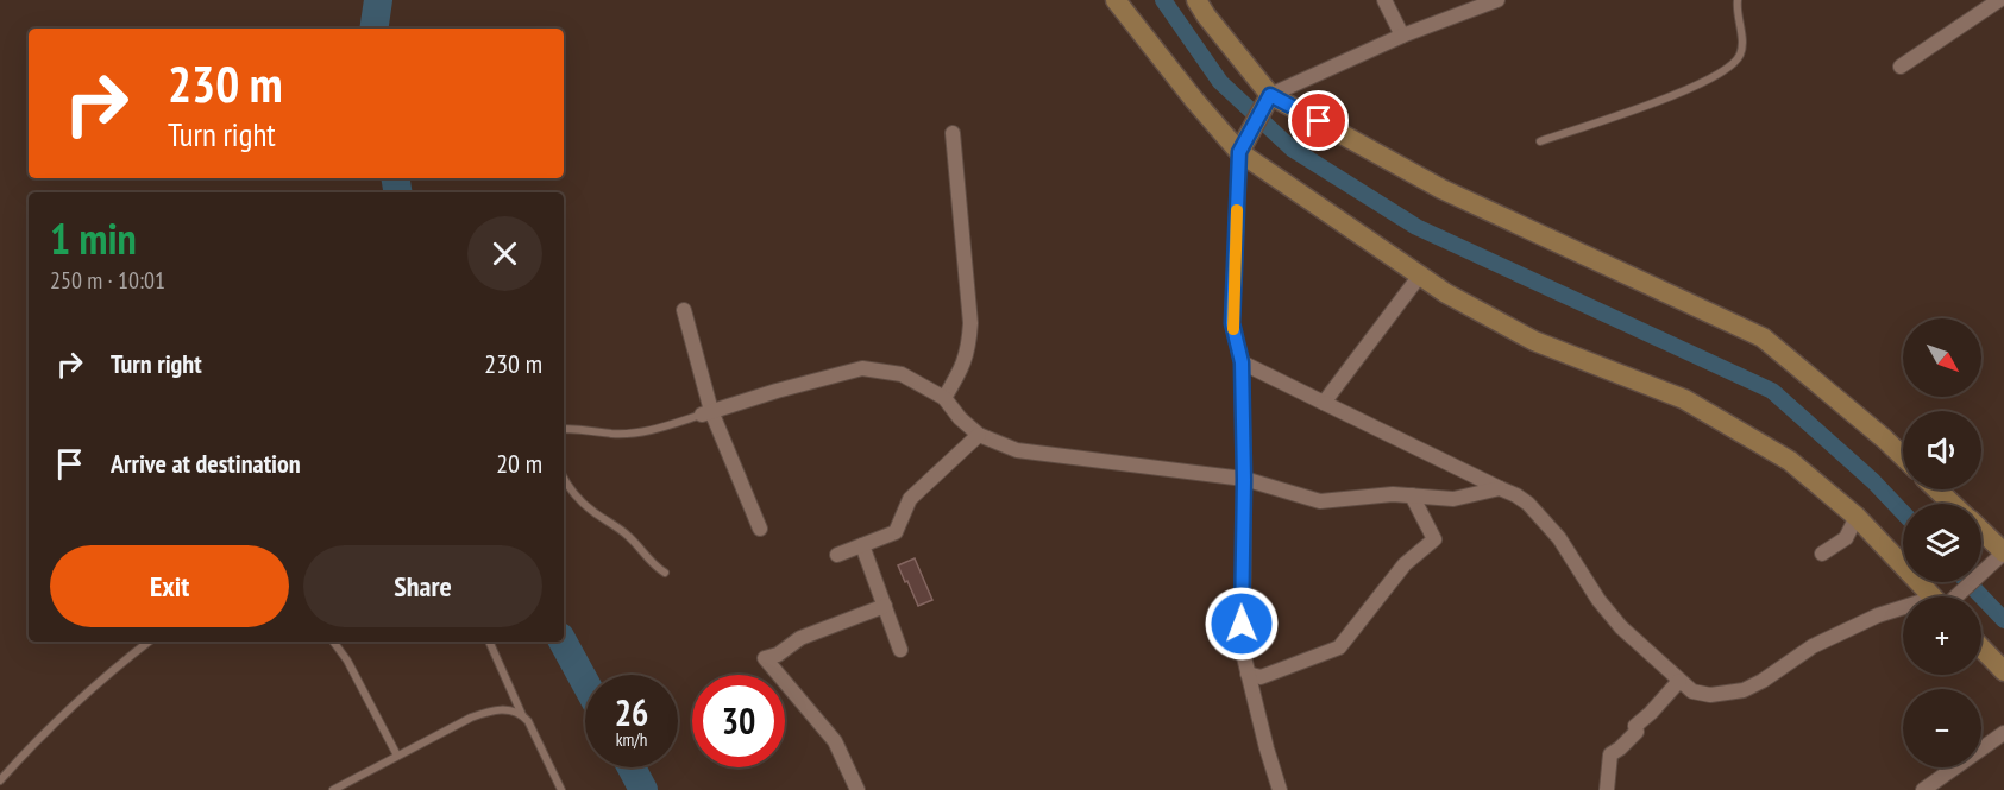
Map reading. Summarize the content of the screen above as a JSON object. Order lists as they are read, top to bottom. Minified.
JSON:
{"north":"bottom right","page":{"turn":["230 m","Turn right"],"heading":["1 min","250 m · 10:01"],"list":[{"name":"Turn right","value":"230 m"},{"name":"Arrive at destination","value":"20 m"}],"map_buttons":["+","−"],"buttons":["Exit","Share"],"speed":"26 km/h","limit":"30"}}
